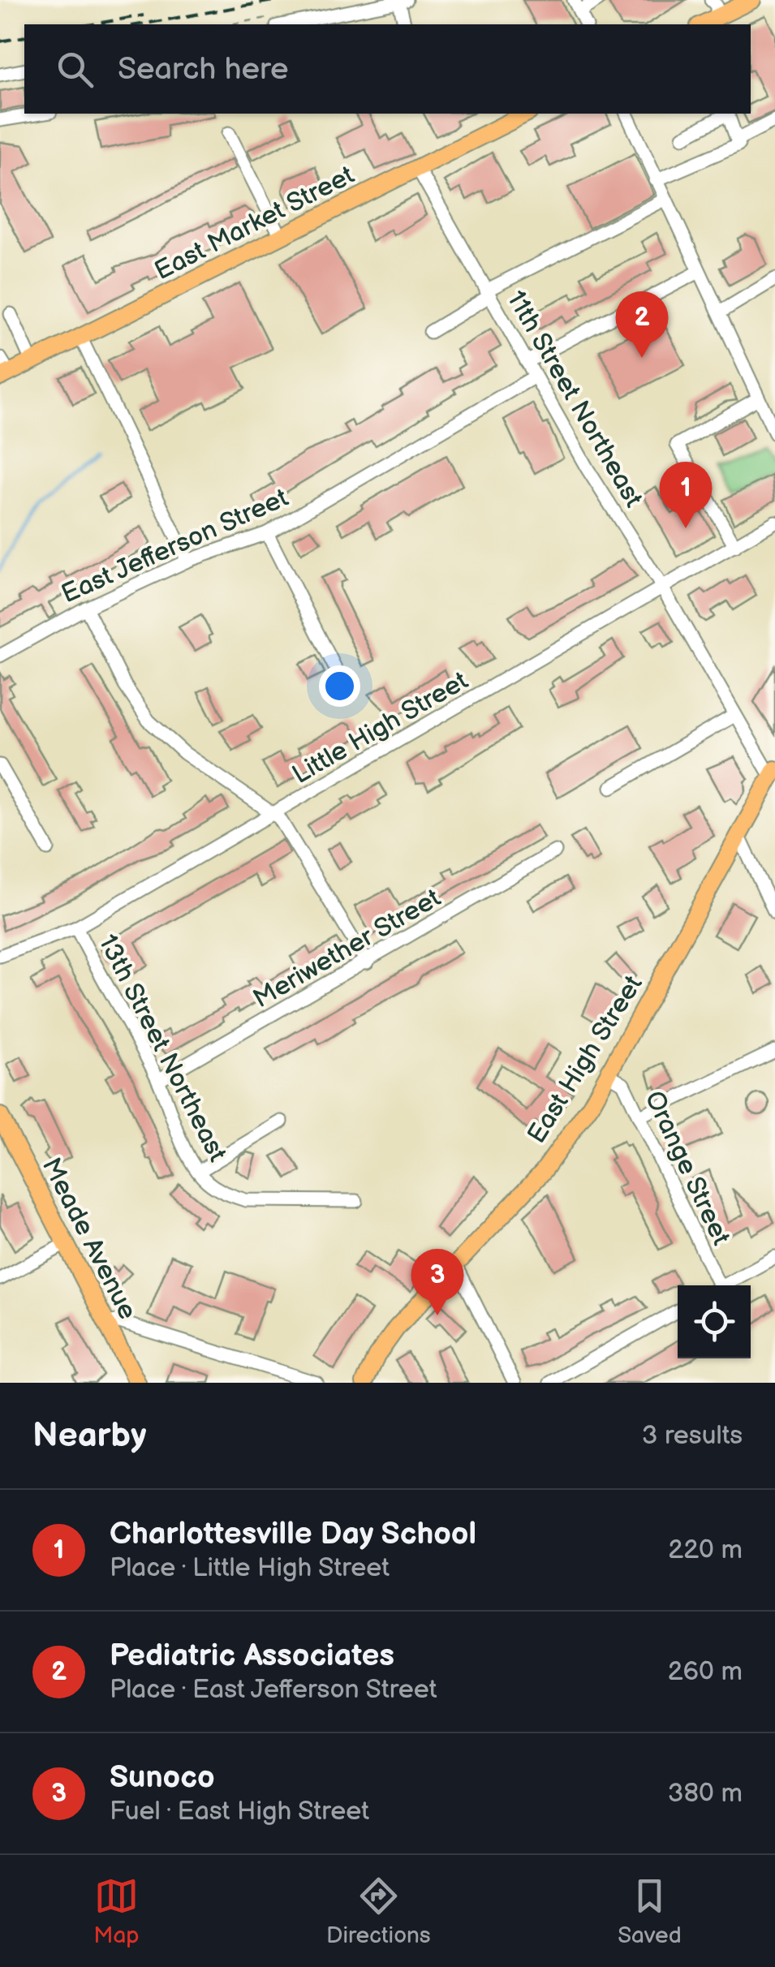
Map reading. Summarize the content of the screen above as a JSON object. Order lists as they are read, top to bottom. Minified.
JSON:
{"streets":{"main road":["East Market Street","East High Street","Meade Avenue"],"street":["11th Street Northeast","East Jefferson Street","Little High Street","Meriwether Street","13th Street Northeast","Orange Street"]},"crossings":[["East Market Street","11th Street Northeast"],["11th Street Northeast","East Jefferson Street"],["11th Street Northeast","Little High Street"],["11th Street Northeast","East High Street"],["Little High Street","13th Street Northeast"],["Meriwether Street","13th Street Northeast"],["East High Street","Orange Street"]],"page":{"search":"Search here","pins":["2","1","3"],"heading":["Nearby","3 results"],"list":[{"mark":"1","name":"Charlottesville Day School","note":"Place · Little High Street","value":"220 m"},{"mark":"2","name":"Pediatric Associates","note":"Place · East Jefferson Street","value":"260 m"},{"mark":"3","name":"Sunoco","note":"Fuel · East High Street","value":"380 m"}],"nav":["Map","Directions","Saved"]}}
